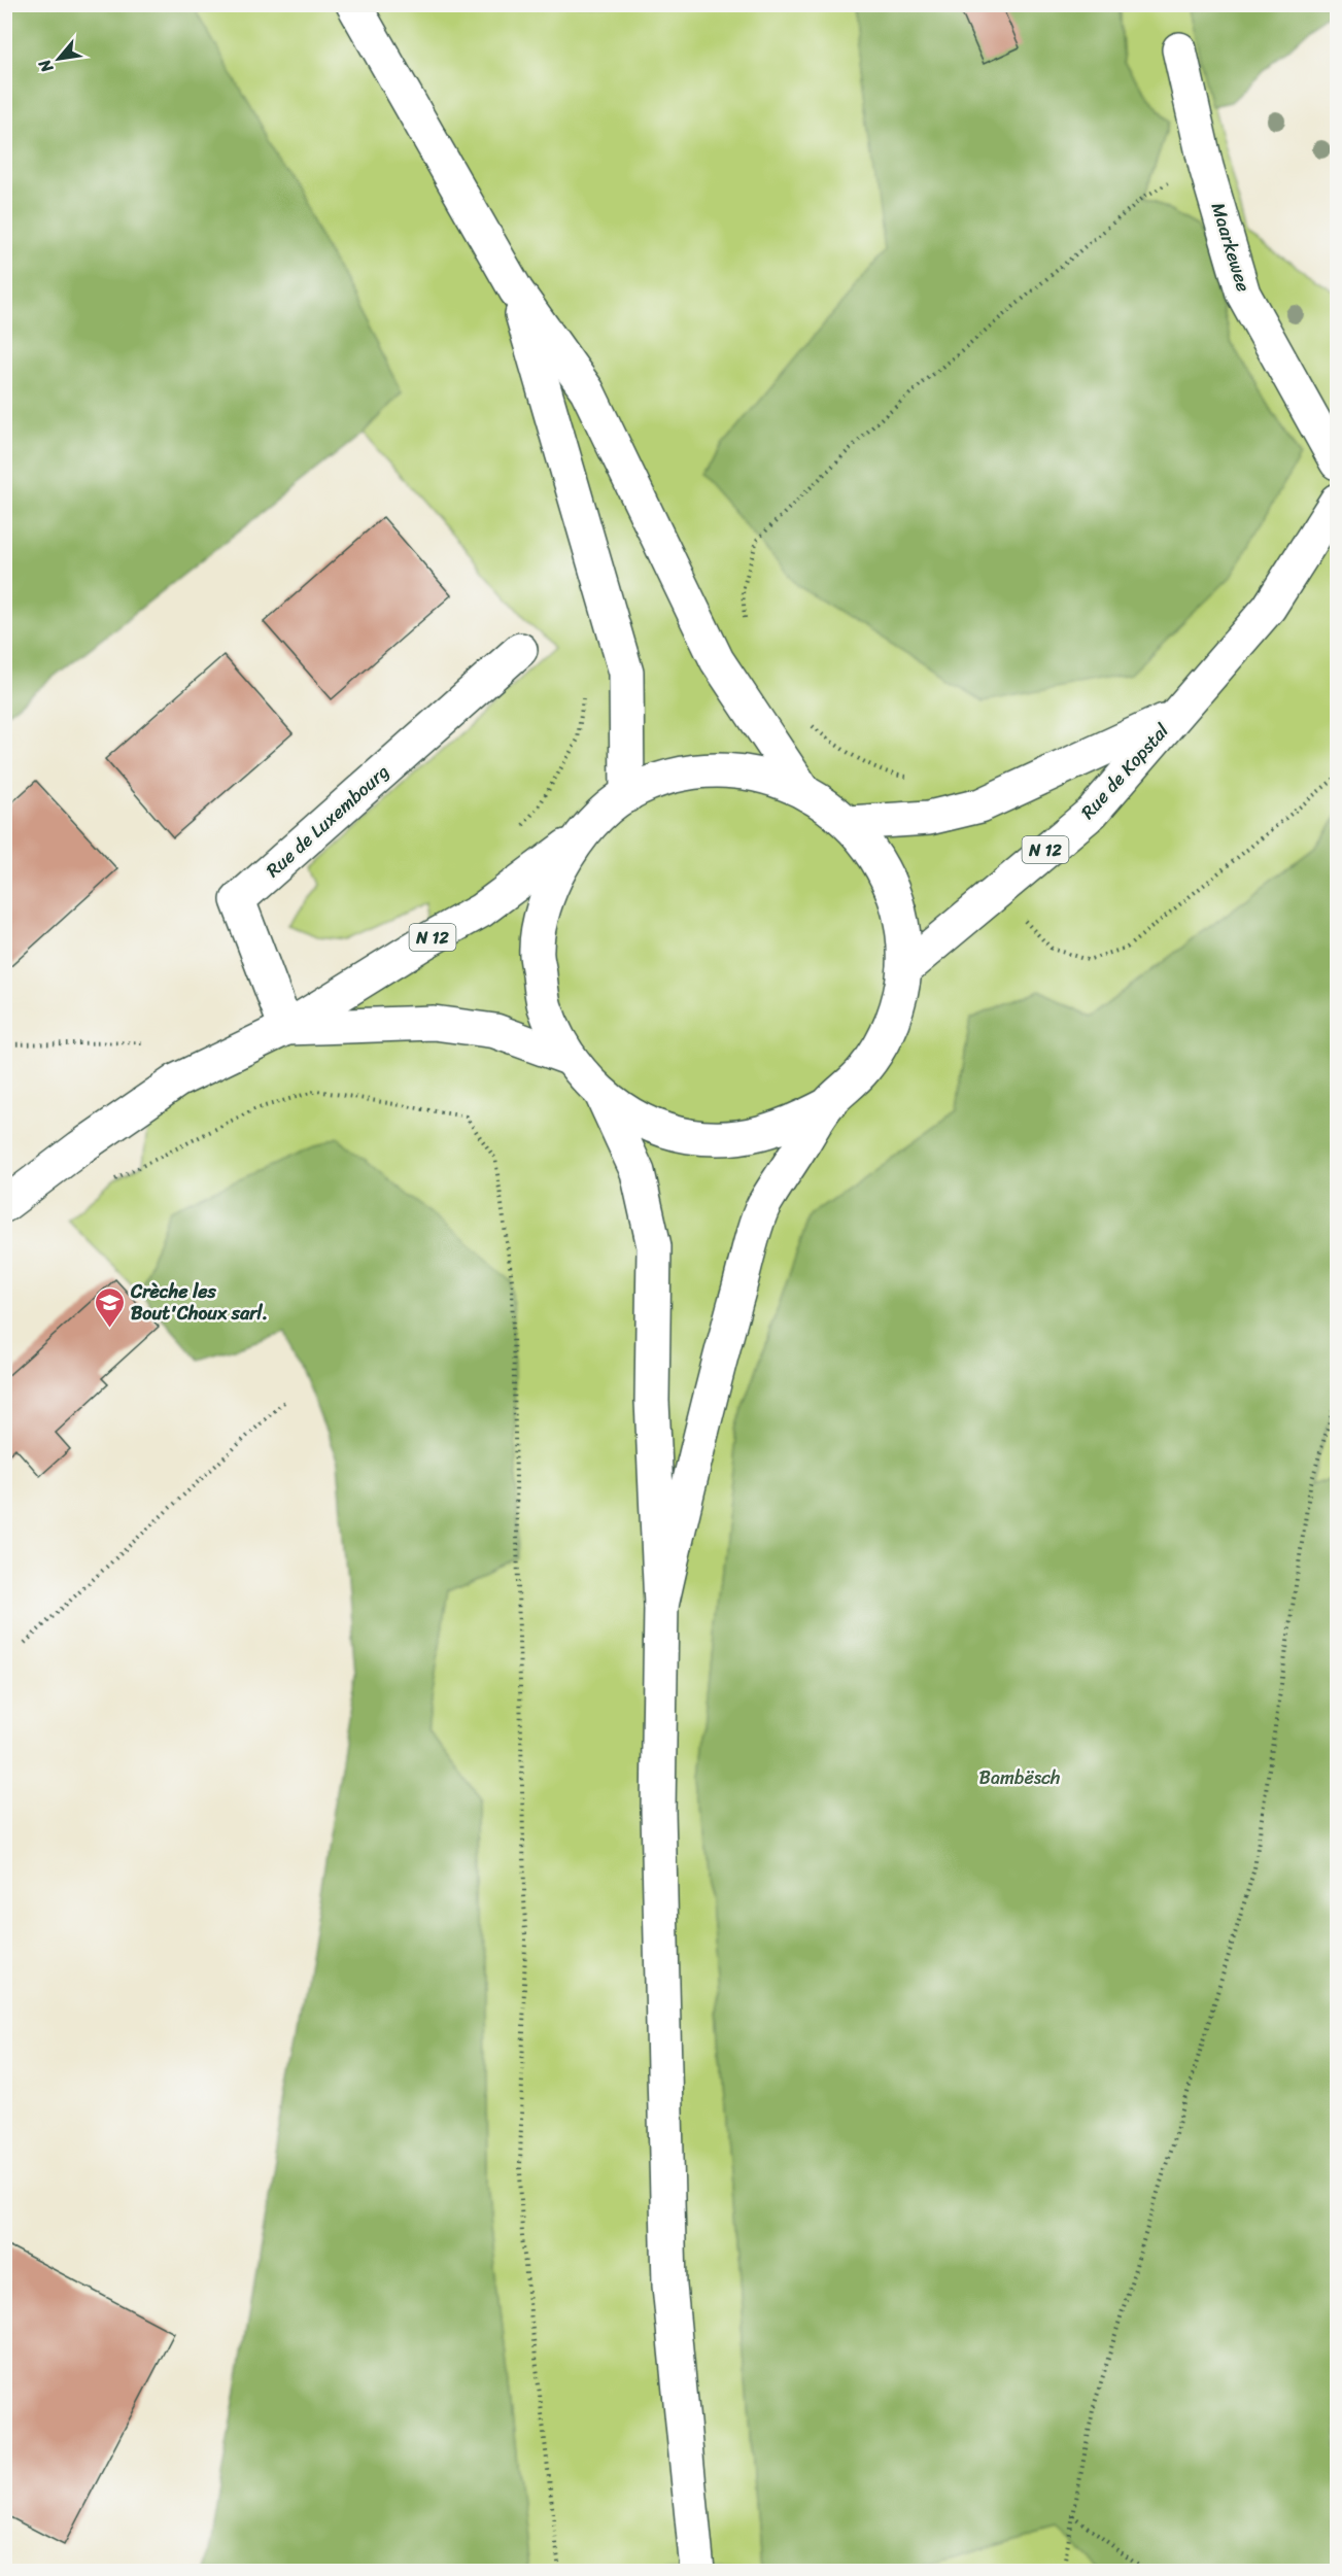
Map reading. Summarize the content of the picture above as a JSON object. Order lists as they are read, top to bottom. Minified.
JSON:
{"streets":{"main road":["Maarkewee","Rue de Kopstal","Rue de Luxembourg","N 12"]},"crossings":[["Rue de Luxembourg","N 12"]],"parks":["Bambësch"],"places":{"school or university":["Crèche les Bout'Choux sarl."]},"north":"bottom left"}
